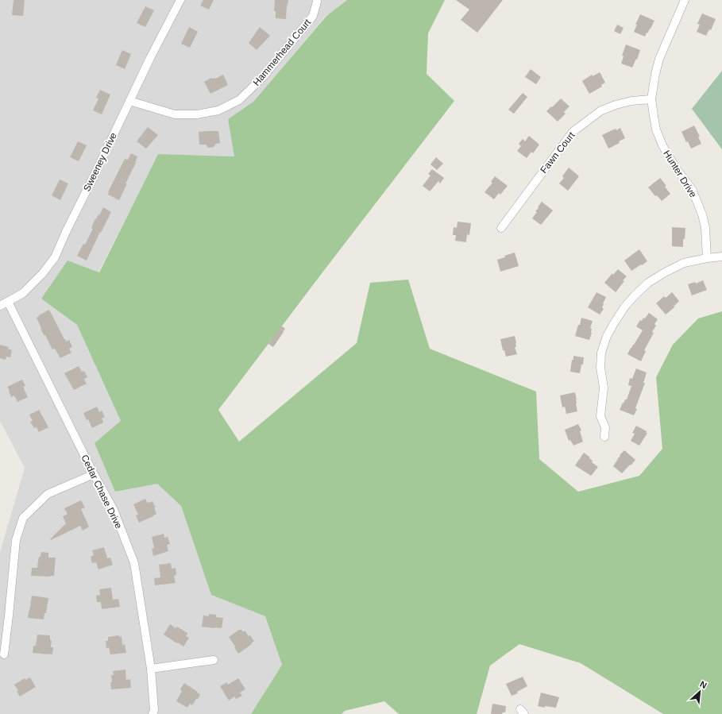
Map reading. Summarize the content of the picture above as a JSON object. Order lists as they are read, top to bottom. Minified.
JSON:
{"streets":{"street":["Hammerhead Court","Fawn Court","Sweeney Drive","Hunter Drive","Cedar Chase Drive"]},"crossings":[["Hammerhead Court","Sweeney Drive"],["Fawn Court","Hunter Drive"],["Sweeney Drive","Cedar Chase Drive"]],"north":"top right"}
